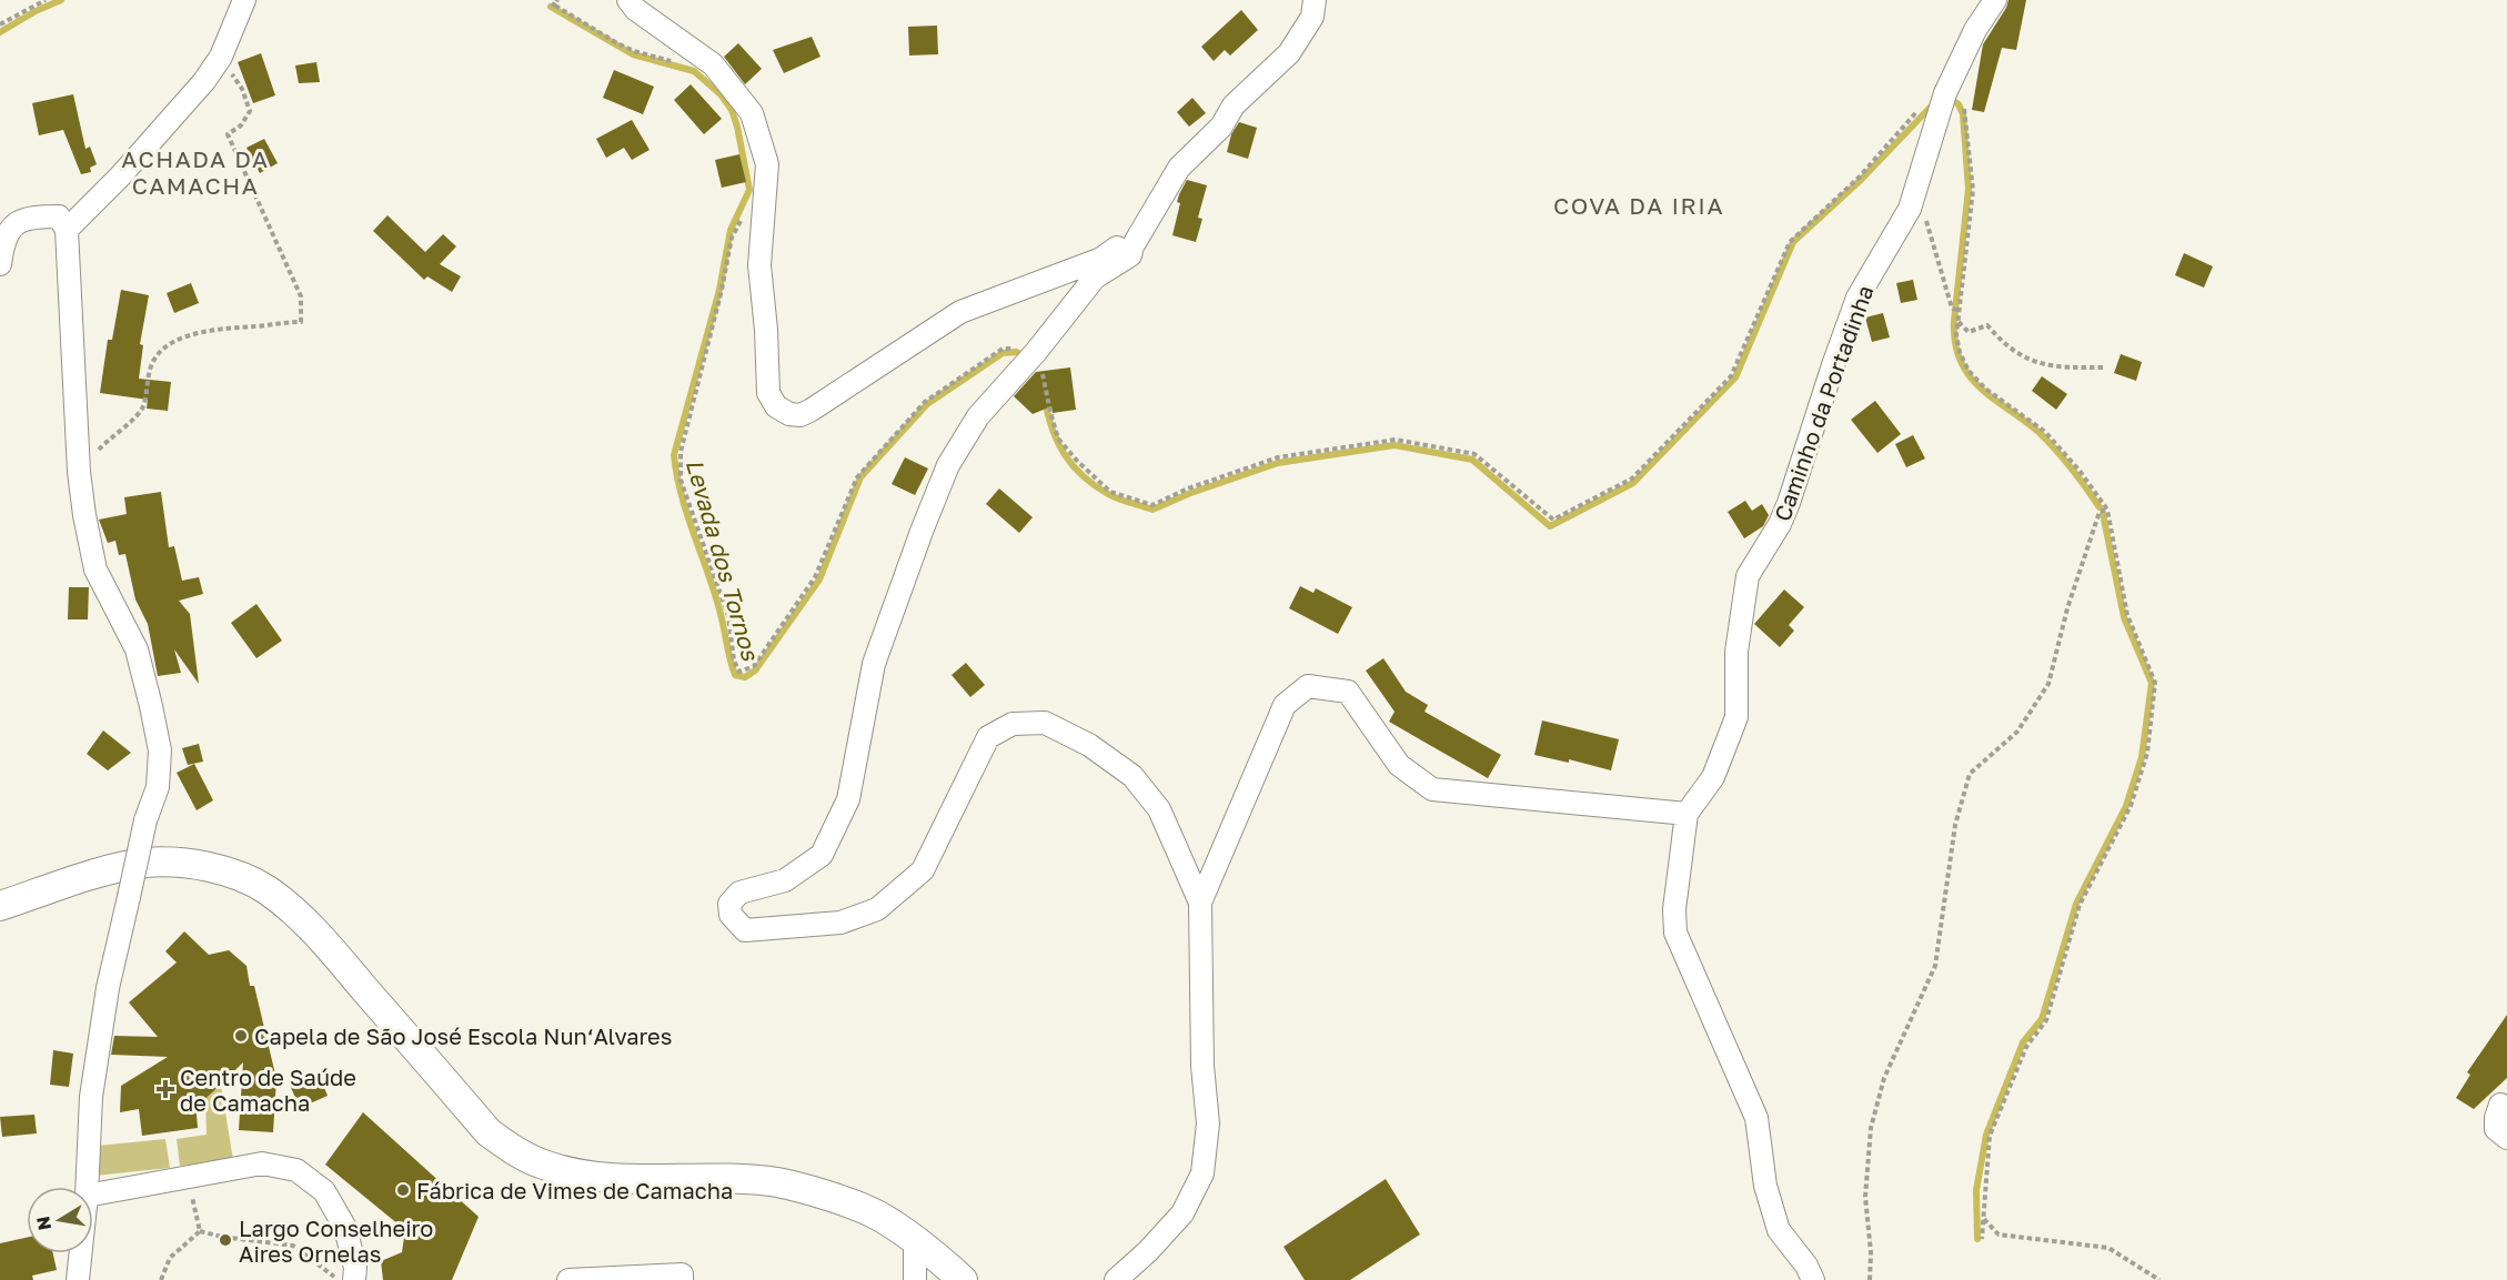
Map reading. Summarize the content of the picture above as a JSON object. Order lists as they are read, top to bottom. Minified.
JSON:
{"streets":{"street":["Caminho da Portadinha"]},"districts":["ACHADA DA CAMACHA","COVA DA IRIA"],"water":["Levada dos Tornos"],"places":{"other":["Capela de São José Escola Nun‘Alvares","Fábrica de Vimes de Camacha","Largo Conselheiro Aires Ornelas"],"health":["Centro de Saúde de Camacha"]},"north":"left"}
